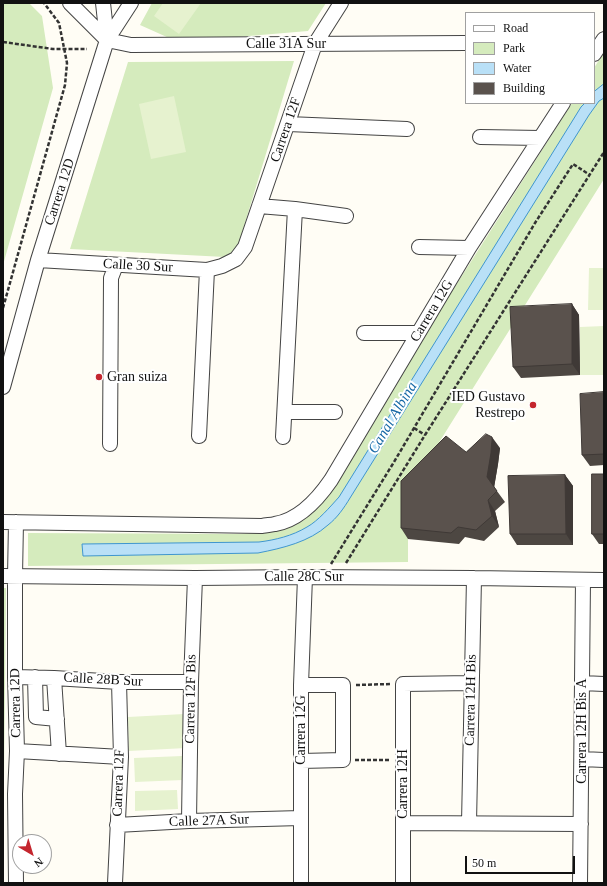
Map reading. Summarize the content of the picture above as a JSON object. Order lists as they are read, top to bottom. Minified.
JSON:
{"streets":{"street":["Calle 31A Sur","Carrera 12F","Carrera 12D","Calle 30 Sur","Carrera 12G","Calle 28C Sur","Calle 28B Sur","Carrera 12F Bis","Carrera 12H Bis","Carrera 12H Bis A","Carrera 12H","Calle 27A Sur"]},"crossings":[["Calle 31A Sur","Carrera 12F"],["Calle 31A Sur","Carrera 12D"],["Carrera 12F","Calle 30 Sur"],["Carrera 12F","Calle 28B Sur"],["Carrera 12F","Calle 27A Sur"],["Carrera 12D","Calle 30 Sur"],["Carrera 12D","Carrera 12G"],["Carrera 12D","Calle 28C Sur"],["Carrera 12D","Calle 28B Sur"],["Carrera 12G","Calle 28C Sur"],["Carrera 12G","Calle 27A Sur"],["Calle 28C Sur","Carrera 12F Bis"],["Calle 28C Sur","Carrera 12H Bis"],["Calle 28C Sur","Carrera 12H Bis A"],["Calle 28B Sur","Carrera 12F Bis"],["Carrera 12F Bis","Calle 27A Sur"]],"water":["Canal Albina"],"places":["Gran suiza","IED Gustavo Restrepo"],"legend":["Road","Park","Water","Building"],"scale_bar":"50 m","north":"bottom right"}
